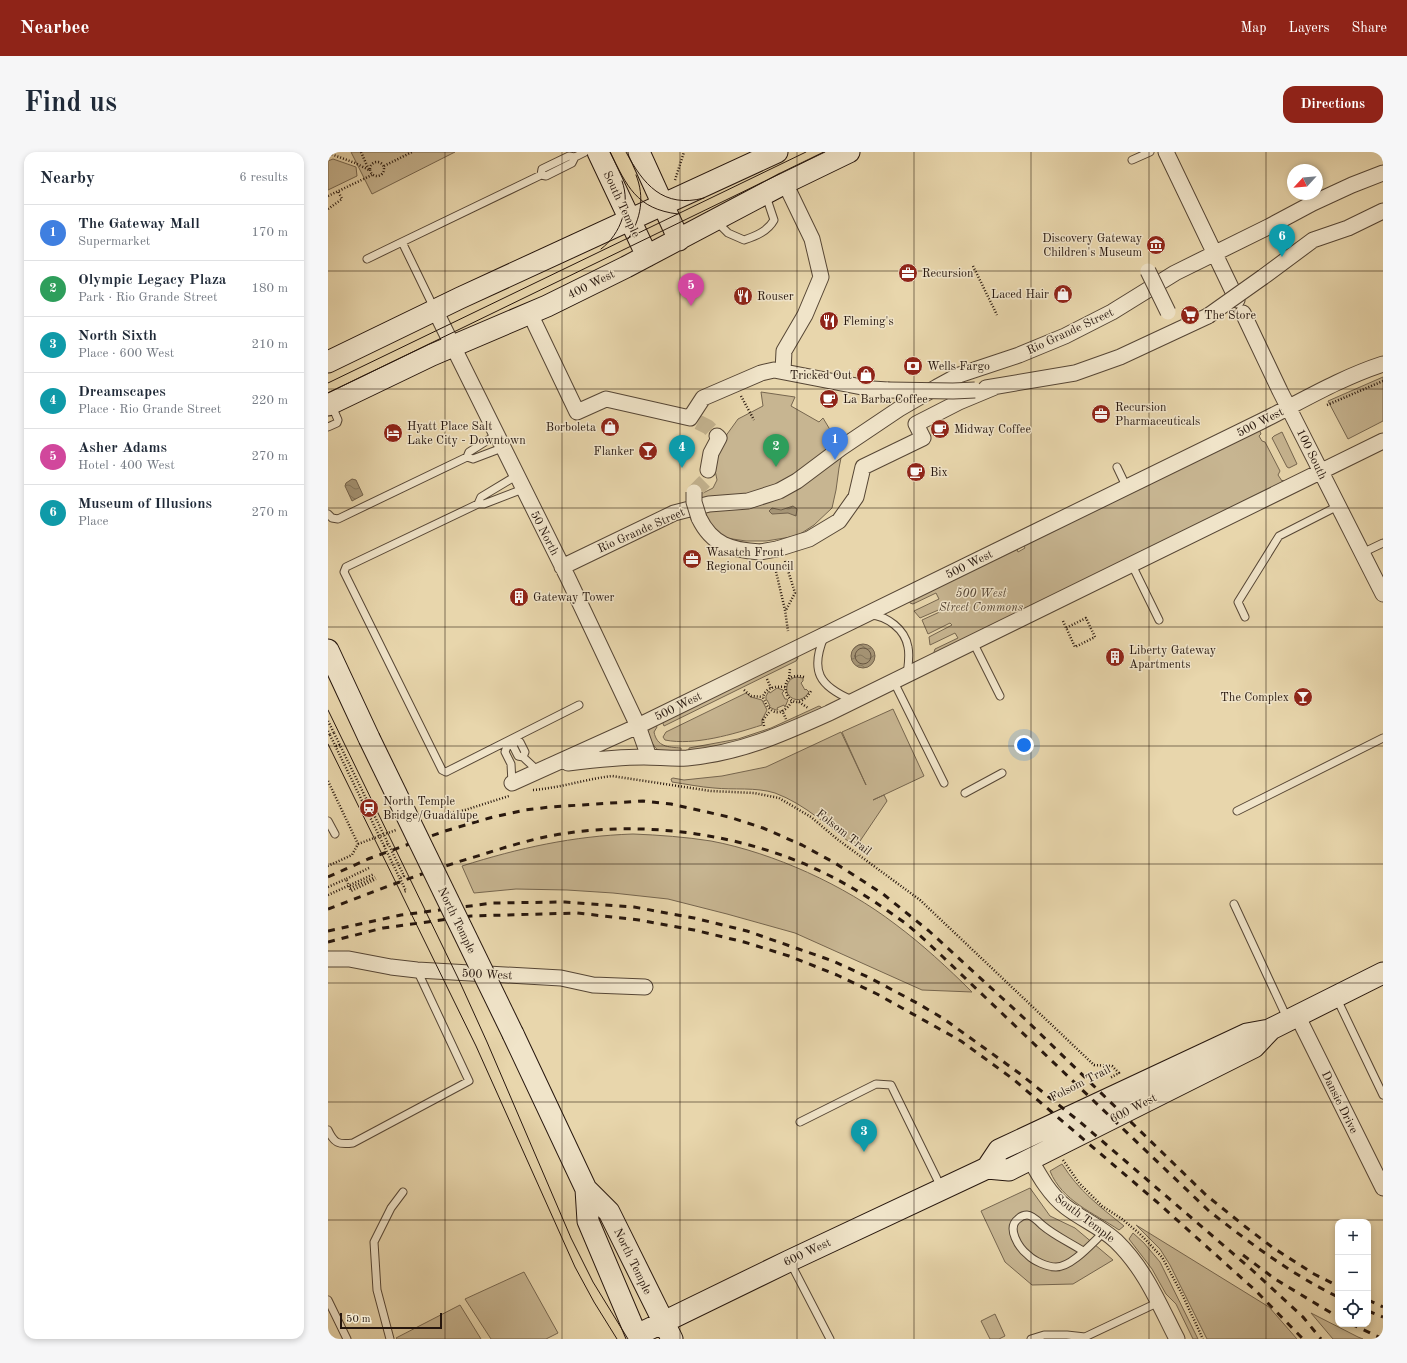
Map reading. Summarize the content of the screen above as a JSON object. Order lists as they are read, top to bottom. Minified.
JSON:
{"streets":{"street":["South Temple","400 West","Rio Grande Street","500 West","100 South","50 North","North Temple","Dansie Drive","600 West"],"path":["Folsom Trail"]},"crossings":[["South Temple","400 West"],["South Temple","600 West"],["400 West","50 North"],["Rio Grande Street","100 South"],["Rio Grande Street","50 North"],["500 West","100 South"],["500 West","50 North"],["North Temple","600 West"],["Dansie Drive","600 West"]],"parks":["500 West Street Commons"],"places":{"museum":["Discovery Gateway Children's Museum"],"office":["Recursion","Recursion Pharmaceuticals","Wasatch Front Regional Council"],"shop":["Laced Hair","Tricked Out","Borboleta"],"restaurant":["Rouser","Fleming's"],"supermarket":["The Store"],"bank":["Wells Fargo"],"cafe":["La Barba Coffee","Midway Coffee","Bix"],"hotel":["Hyatt Place Salt Lake City - Downtown"],"bar":["Flanker","The Complex"],"building":["Gateway Tower","Liberty Gateway Apartments"],"station":["North Temple Bridge/Guadalupe"]},"scale_bar":"50 m","north":"bottom left","page":{"header":"Nearbee","nav":["Map","Layers","Share"],"buttons":"Directions","title":"Find us","heading":["Nearby","6 results"],"list":[{"mark":"1","name":"The Gateway Mall","note":"Supermarket","value":"170 m"},{"mark":"2","name":"Olympic Legacy Plaza","note":"Park · Rio Grande Street","value":"180 m"},{"mark":"3","name":"North Sixth","note":"Place · 600 West","value":"210 m"},{"mark":"4","name":"Dreamscapes","note":"Place · Rio Grande Street","value":"220 m"},{"mark":"5","name":"Asher Adams","note":"Hotel · 400 West","value":"270 m"},{"mark":"6","name":"Museum of Illusions","note":"Place","value":"270 m"}],"pins":["6","5","1","2","4","3"],"map_buttons":["+","−"],"scale":"50 m"}}
